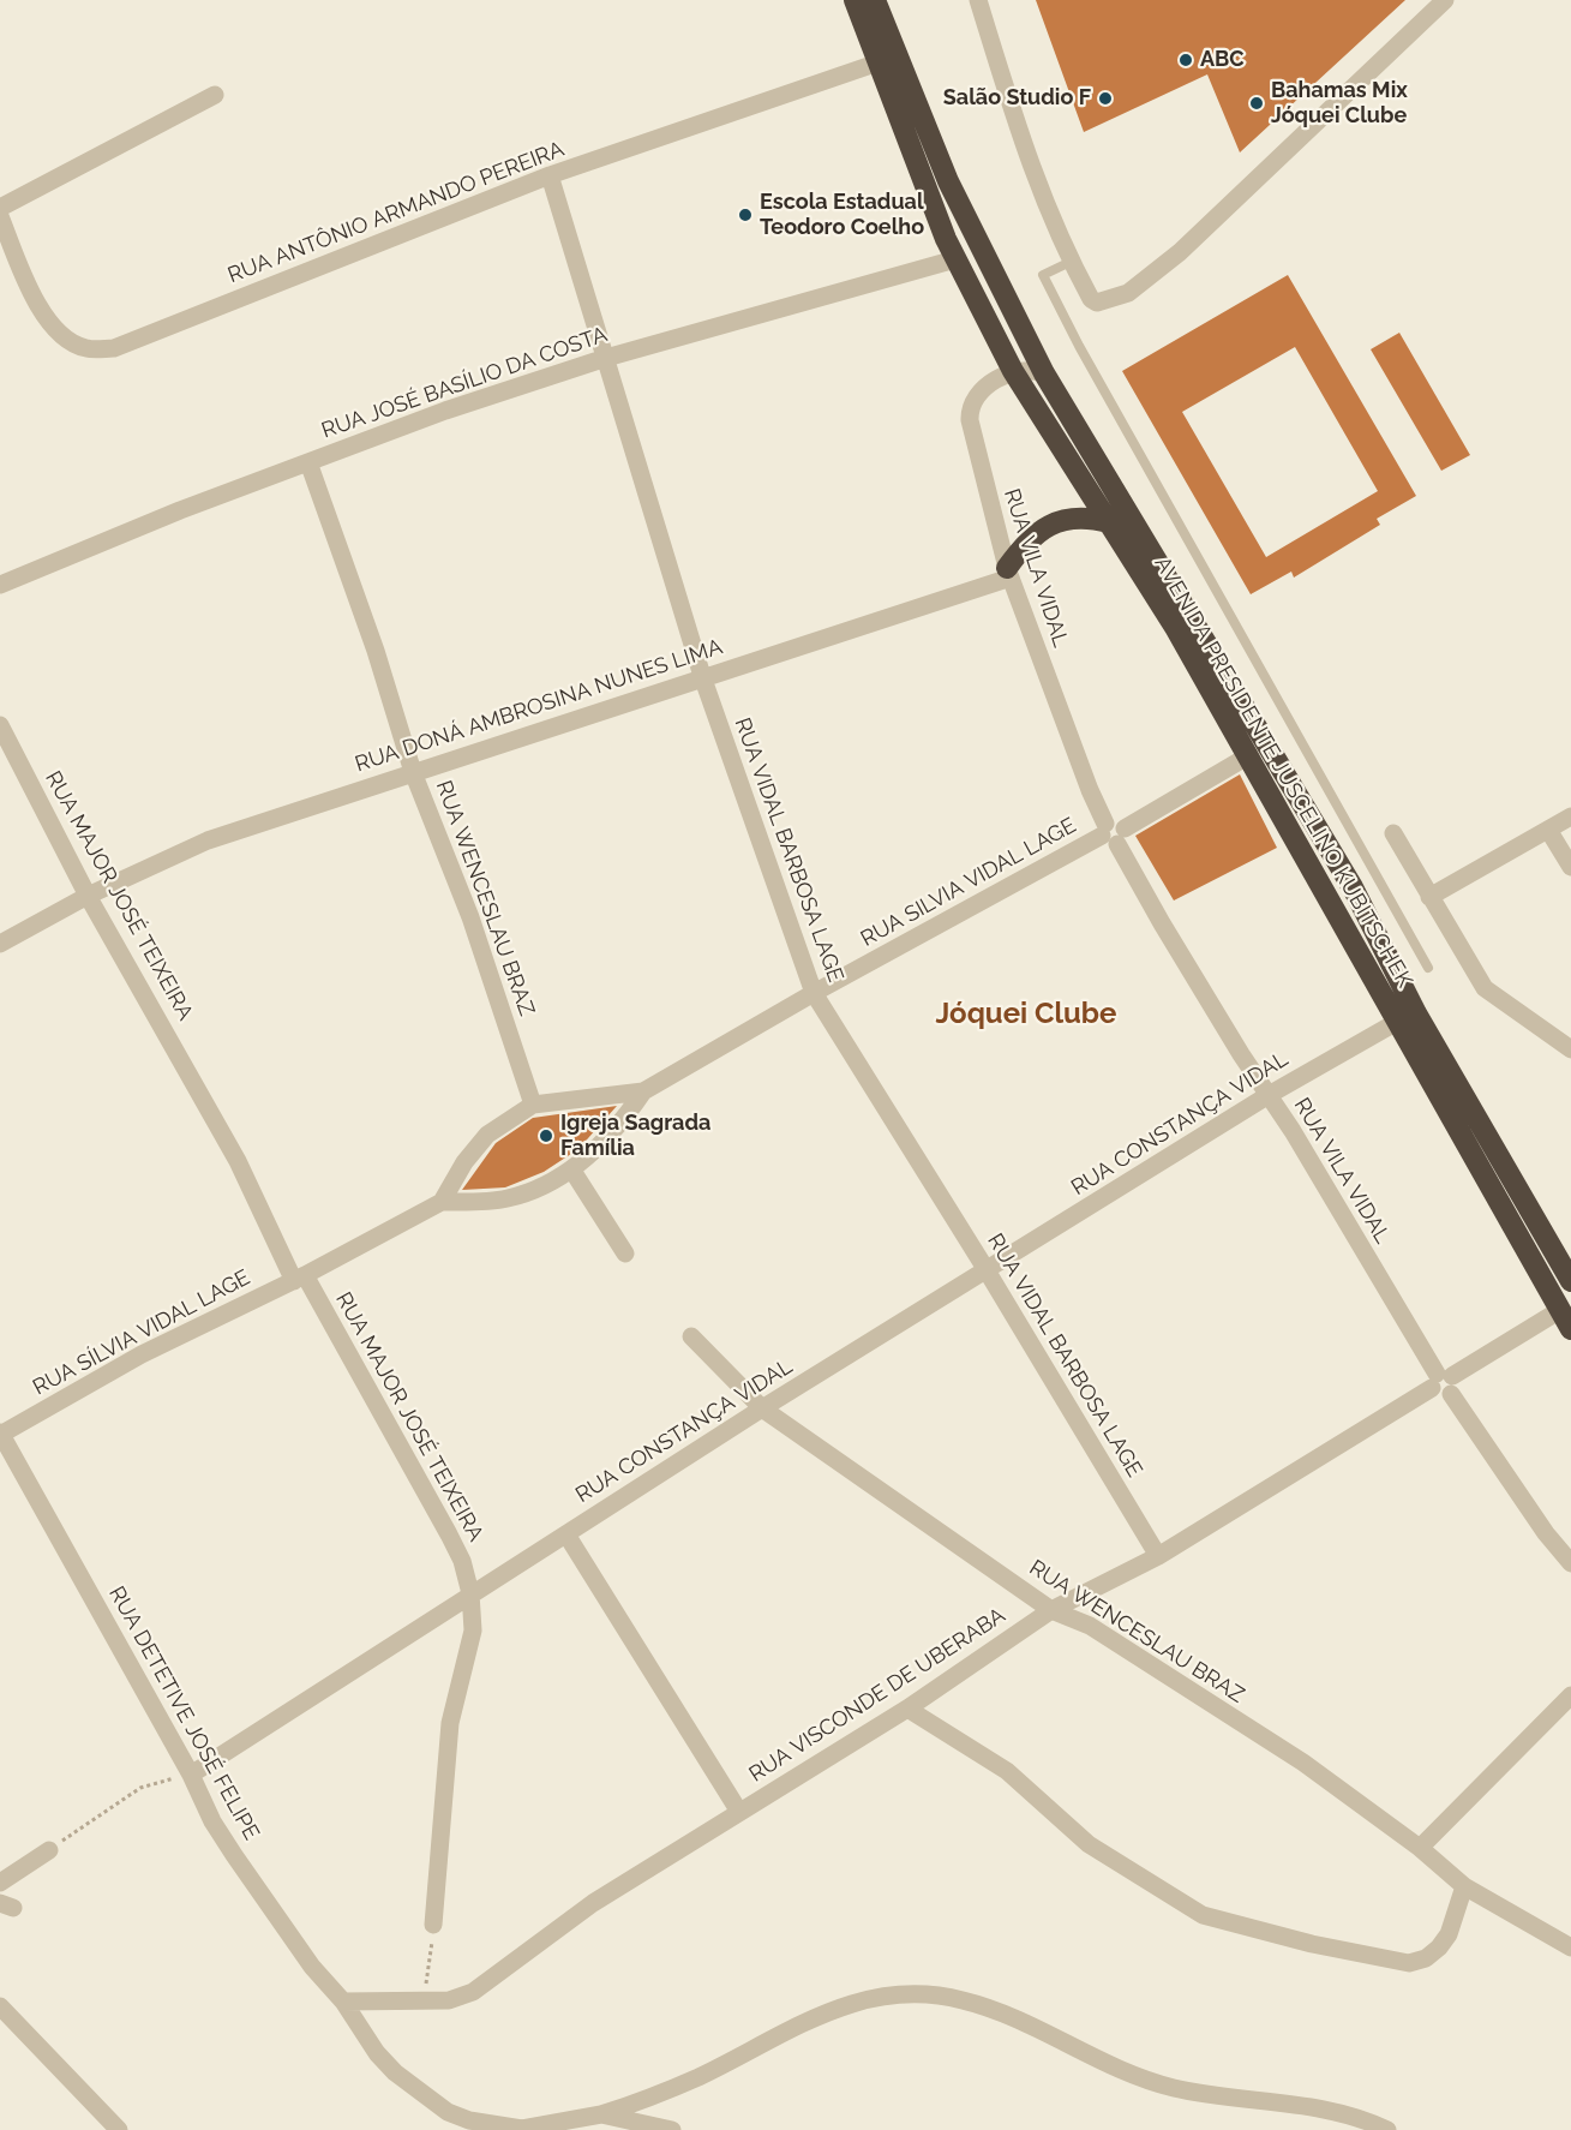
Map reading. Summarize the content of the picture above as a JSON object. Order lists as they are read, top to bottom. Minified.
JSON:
{"streets":{"highway":["AVENIDA PRESIDENTE JUSCELINO KUBITSCHEK"],"street":["RUA ANTÔNIO ARMANDO PEREIRA","RUA JOSÉ BASÍLIO DA COSTA","RUA VILA VIDAL","RUA DONÁ AMBROSINA NUNES LIMA","RUA VIDAL BARBOSA LAGE","RUA SILVIA VIDAL LAGE","RUA MAJOR JOSÉ TEIXEIRA","RUA WENCESLAU BRAZ","RUA CONSTANÇA VIDAL","RUA SÍLVIA VIDAL LAGE","RUA VISCONDE DE UBERABA","RUA DETETIVE JOSÉ FELIPE"]},"crossings":[["RUA ANTÔNIO ARMANDO PEREIRA","AVENIDA PRESIDENTE JUSCELINO KUBITSCHEK"],["RUA ANTÔNIO ARMANDO PEREIRA","RUA VIDAL BARBOSA LAGE"],["RUA JOSÉ BASÍLIO DA COSTA","AVENIDA PRESIDENTE JUSCELINO KUBITSCHEK"],["RUA JOSÉ BASÍLIO DA COSTA","RUA VIDAL BARBOSA LAGE"],["RUA JOSÉ BASÍLIO DA COSTA","RUA WENCESLAU BRAZ"],["RUA VILA VIDAL","RUA DONÁ AMBROSINA NUNES LIMA"],["RUA VILA VIDAL","AVENIDA PRESIDENTE JUSCELINO KUBITSCHEK"],["RUA VILA VIDAL","RUA SILVIA VIDAL LAGE"],["RUA VILA VIDAL","RUA CONSTANÇA VIDAL"],["RUA VILA VIDAL","RUA VISCONDE DE UBERABA"],["RUA DONÁ AMBROSINA NUNES LIMA","RUA VIDAL BARBOSA LAGE"],["RUA DONÁ AMBROSINA NUNES LIMA","RUA MAJOR JOSÉ TEIXEIRA"],["RUA DONÁ AMBROSINA NUNES LIMA","RUA WENCESLAU BRAZ"],["AVENIDA PRESIDENTE JUSCELINO KUBITSCHEK","RUA SILVIA VIDAL LAGE"],["AVENIDA PRESIDENTE JUSCELINO KUBITSCHEK","RUA CONSTANÇA VIDAL"],["AVENIDA PRESIDENTE JUSCELINO KUBITSCHEK","RUA VISCONDE DE UBERABA"],["RUA VIDAL BARBOSA LAGE","RUA SILVIA VIDAL LAGE"],["RUA VIDAL BARBOSA LAGE","RUA CONSTANÇA VIDAL"],["RUA VIDAL BARBOSA LAGE","RUA VISCONDE DE UBERABA"],["RUA SILVIA VIDAL LAGE","RUA WENCESLAU BRAZ"],["RUA MAJOR JOSÉ TEIXEIRA","RUA CONSTANÇA VIDAL"],["RUA MAJOR JOSÉ TEIXEIRA","RUA SÍLVIA VIDAL LAGE"],["RUA WENCESLAU BRAZ","RUA CONSTANÇA VIDAL"],["RUA WENCESLAU BRAZ","RUA VISCONDE DE UBERABA"],["RUA CONSTANÇA VIDAL","RUA DETETIVE JOSÉ FELIPE"],["RUA SÍLVIA VIDAL LAGE","RUA DETETIVE JOSÉ FELIPE"],["RUA VISCONDE DE UBERABA","RUA DETETIVE JOSÉ FELIPE"]],"districts":["Jóquei Clube"],"places":["ABC","Salão Studio F","Bahamas Mix Jóquei Clube","Escola Estadual Teodoro Coelho","Igreja Sagrada Família"]}
